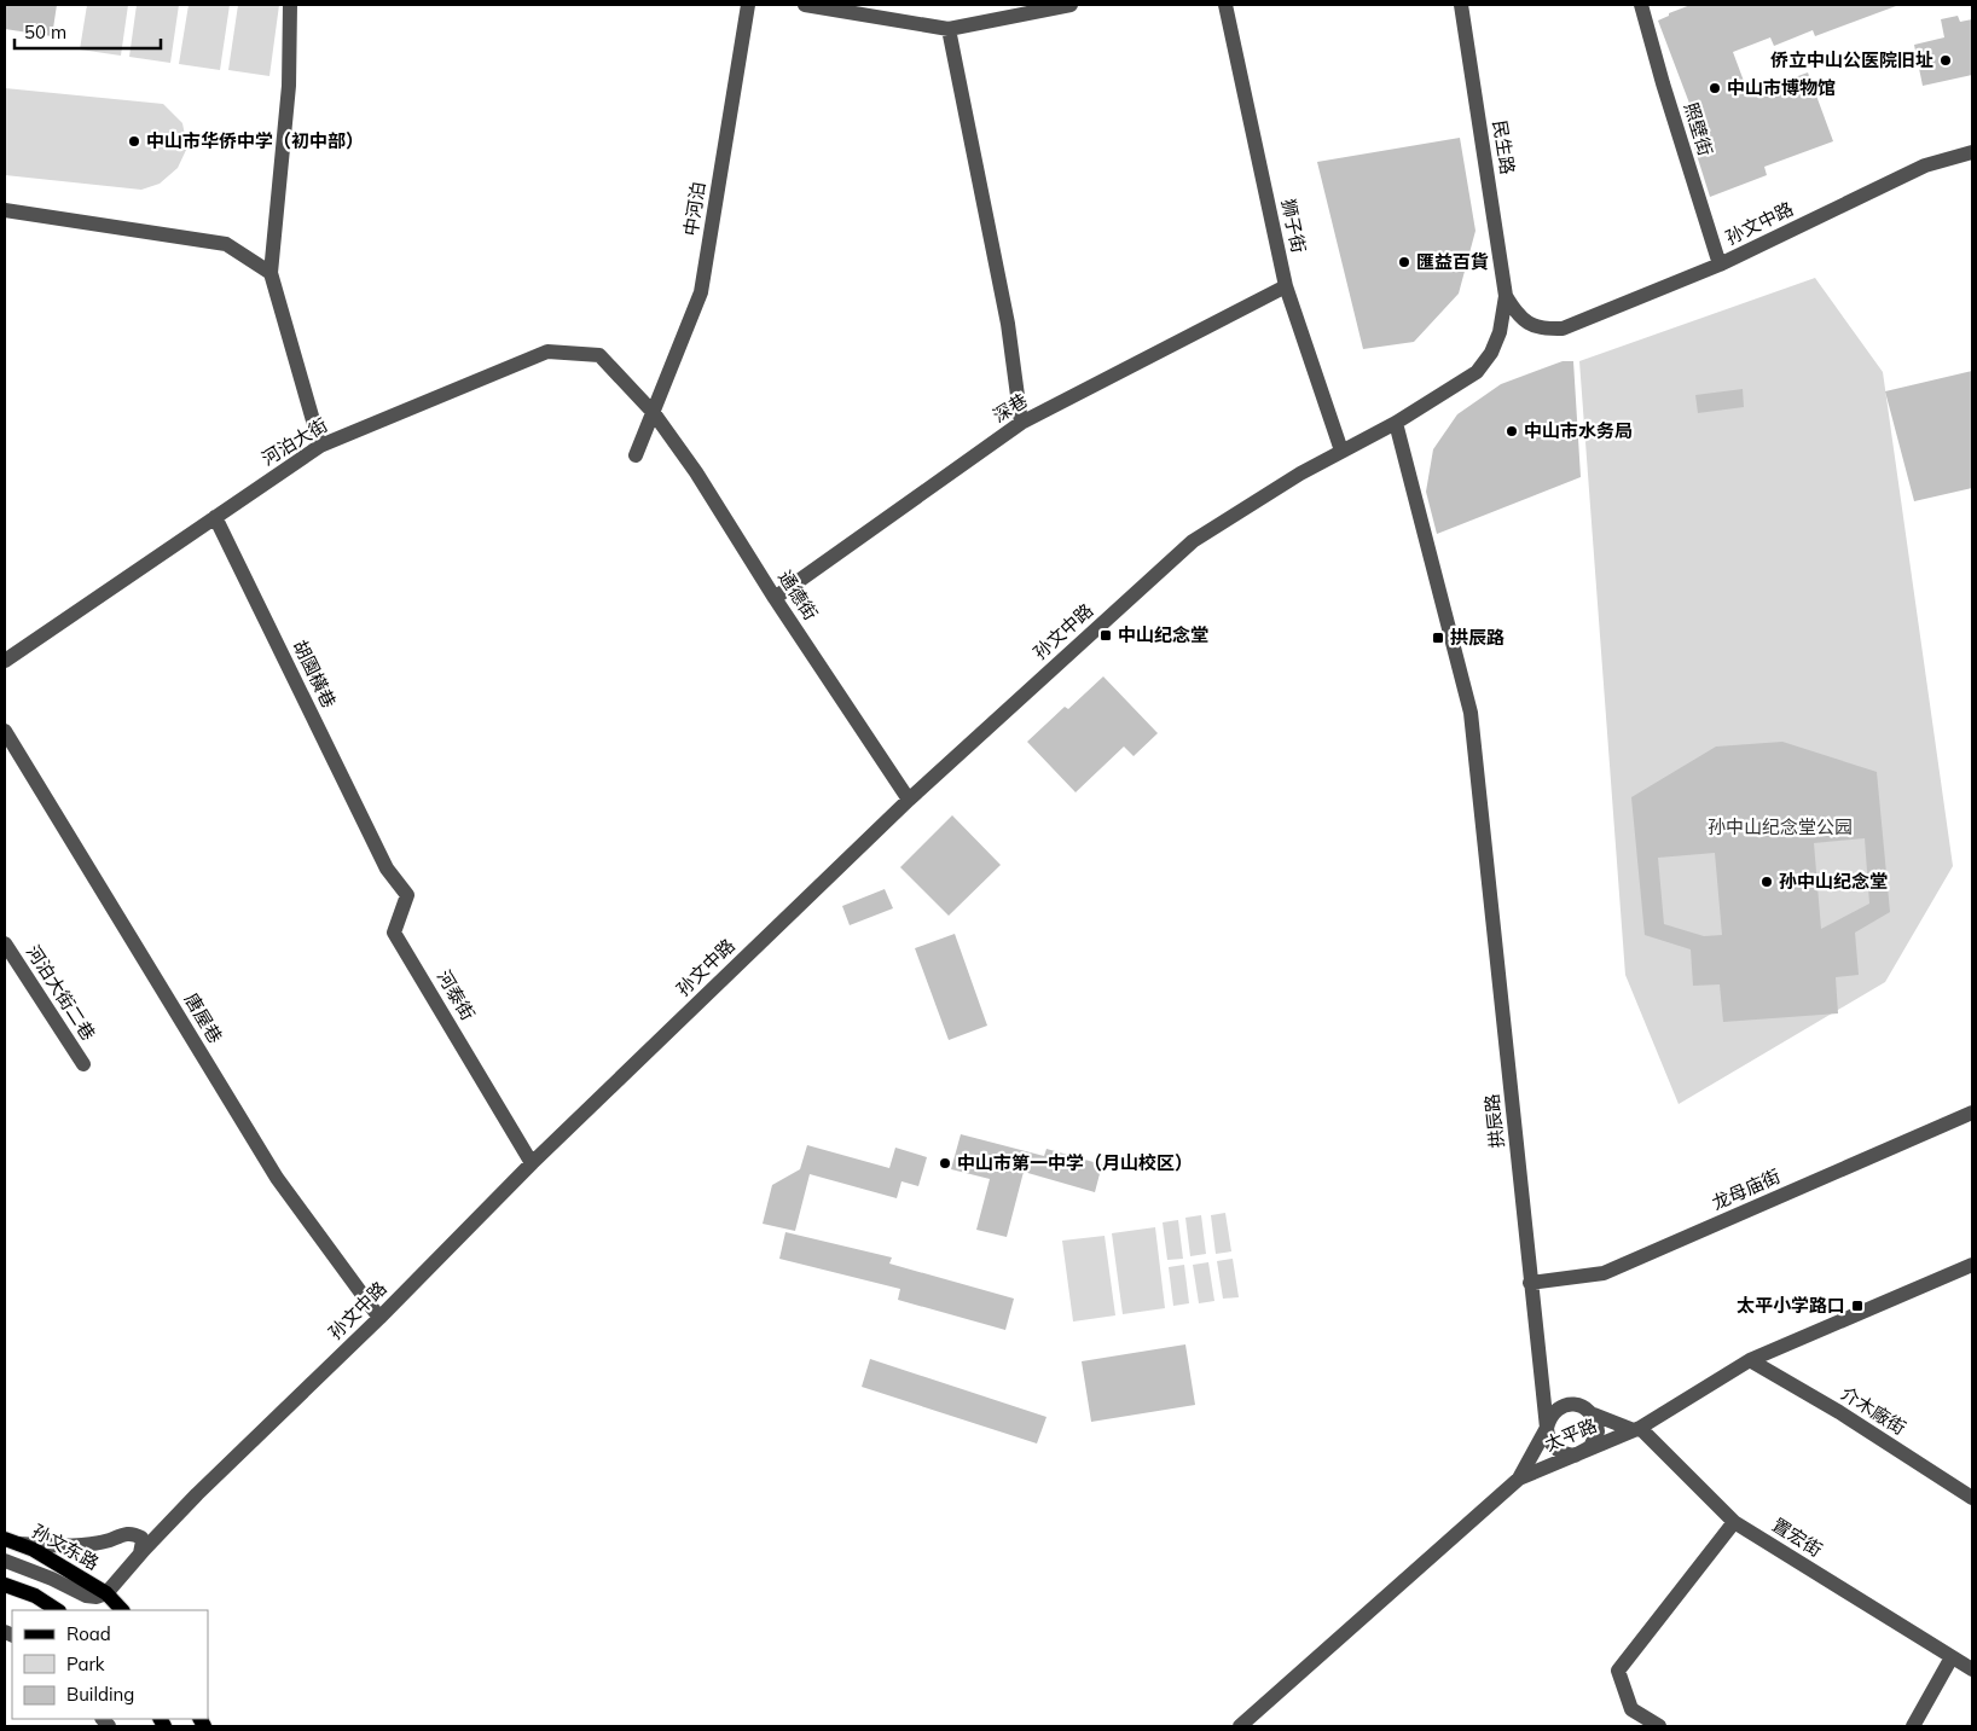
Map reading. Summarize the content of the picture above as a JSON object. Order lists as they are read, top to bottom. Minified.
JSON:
{"streets":{"main road":["孙文东路"],"street":["照壁街","民生路","中河泊","孙文中路","狮子街","深巷","河泊大街","通德街","胡園橫巷","河泊大街二巷","河泰街","唐屋巷","拱辰路","龙母庙街","介木廠街","太平路","置宏街"]},"crossings":[["照壁街","孙文中路"],["民生路","孙文中路"],["中河泊","河泊大街"],["中河泊","通德街"],["孙文中路","狮子街"],["孙文中路","通德街"],["孙文中路","河泰街"],["孙文中路","唐屋巷"],["孙文中路","拱辰路"],["孙文中路","孙文东路"],["狮子街","深巷"],["深巷","通德街"],["河泊大街","通德街"],["河泊大街","胡園橫巷"],["胡園橫巷","河泰街"],["拱辰路","龙母庙街"],["拱辰路","太平路"],["介木廠街","太平路"],["太平路","置宏街"]],"parks":["孙中山纪念堂公园"],"places":{"other":["侨立中山公医院旧址","中山市博物馆","中山市华侨中学（初中部）","匯益百貨","中山市水务局","孙中山纪念堂","中山市第一中学（月山校区）"],"transit":["中山纪念堂","拱辰路","太平小学路口"]},"legend":["Road","Park","Building"],"scale_bar":"50 m"}
